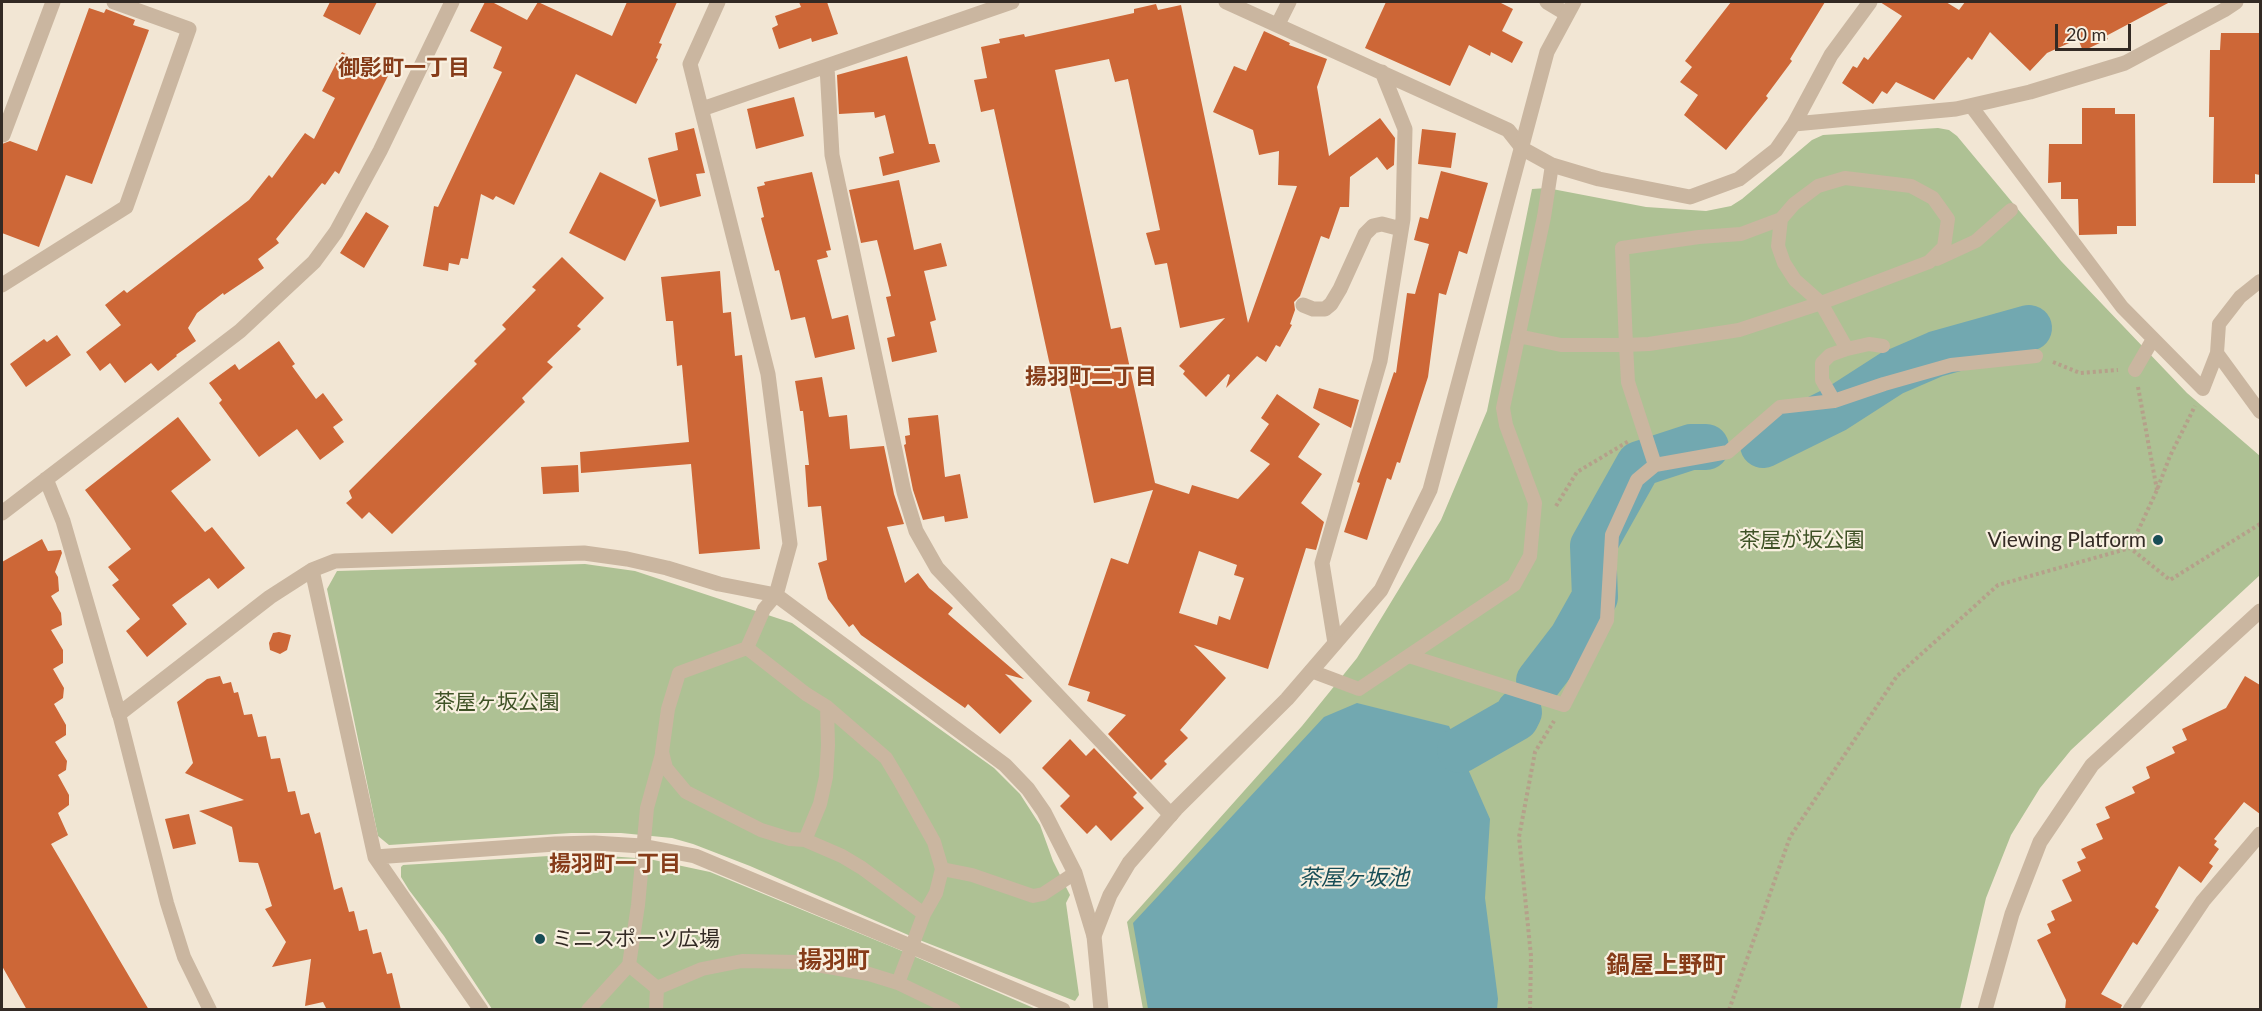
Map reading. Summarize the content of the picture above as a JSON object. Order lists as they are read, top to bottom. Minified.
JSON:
{"districts":["御影町一丁目","揚羽町二丁目","揚羽町一丁目","揚羽町","鍋屋上野町"],"water":["茶屋ヶ坂池"],"parks":["茶屋が坂公園","茶屋ヶ坂公園"],"places":["Viewing Platform","ミニスポーツ広場"],"scale_bar":"20 m"}
